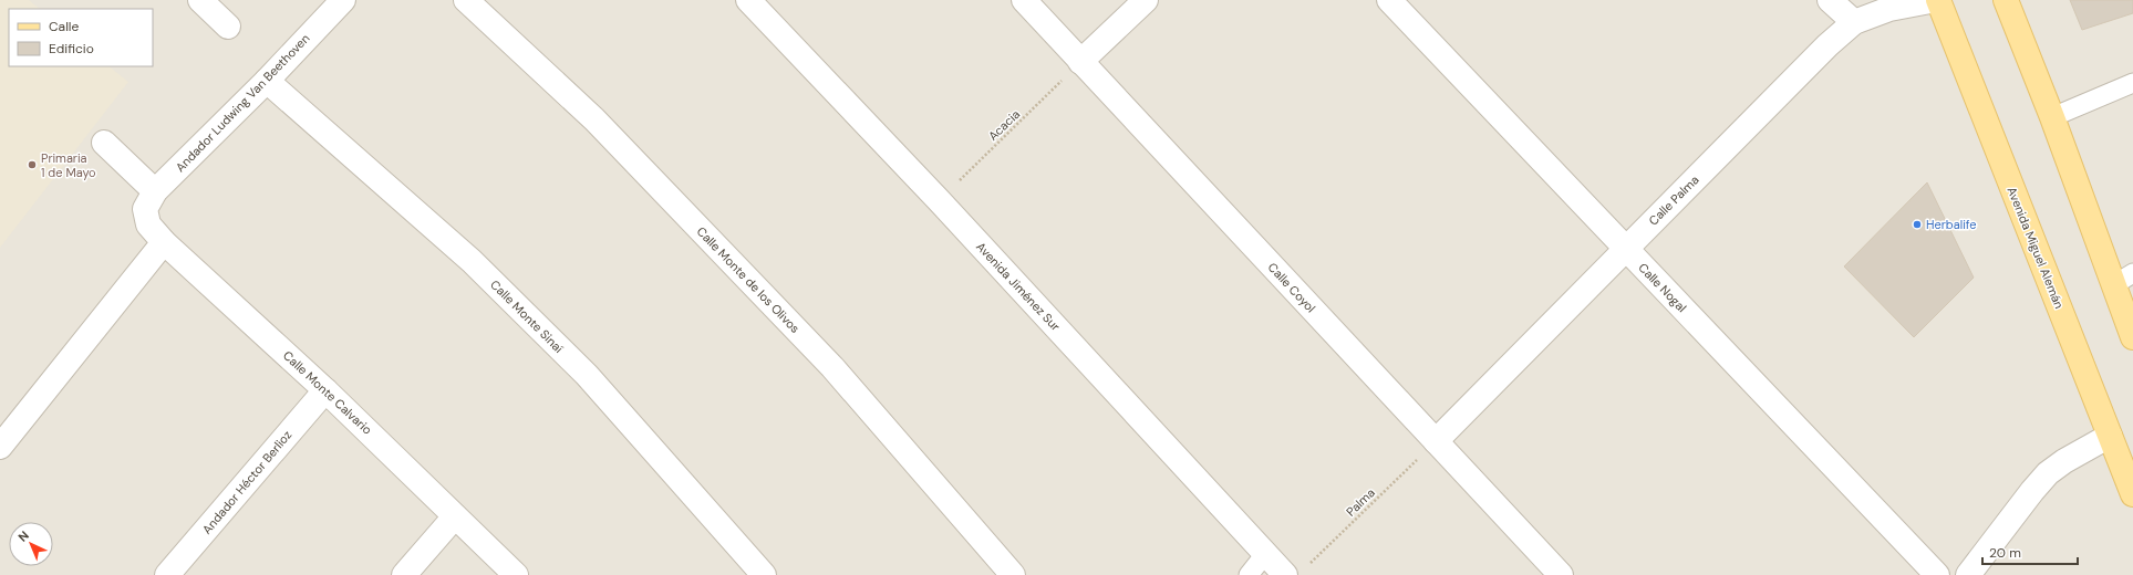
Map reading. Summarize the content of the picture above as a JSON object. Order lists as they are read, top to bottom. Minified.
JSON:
{"streets":{"main road":["Avenida Miguel Alemán"],"street":["Andador Ludwing Van Beethoven","Calle Palma","Calle Monte de los Olivos","Avenida Jiménez Sur","Calle Coyol","Calle Nogal","Calle Monte Sinaí","Calle Monte Calvario","Andador Héctor Berlioz"],"path":["Acacia","Palma"]},"crossings":[["Andador Ludwing Van Beethoven","Calle Monte Sinaí"],["Andador Ludwing Van Beethoven","Calle Monte Calvario"],["Acacia","Avenida Jiménez Sur"],["Acacia","Calle Coyol"],["Calle Palma","Avenida Miguel Alemán"],["Calle Palma","Calle Coyol"],["Calle Palma","Calle Nogal"],["Calle Palma","Palma"],["Avenida Jiménez Sur","Palma"],["Calle Coyol","Palma"],["Calle Monte Calvario","Andador Héctor Berlioz"]],"places":["Primaria 1 de Mayo","Herbalife"],"legend":["Calle","Edificio"],"scale_bar":"20 m","north":"top left"}
